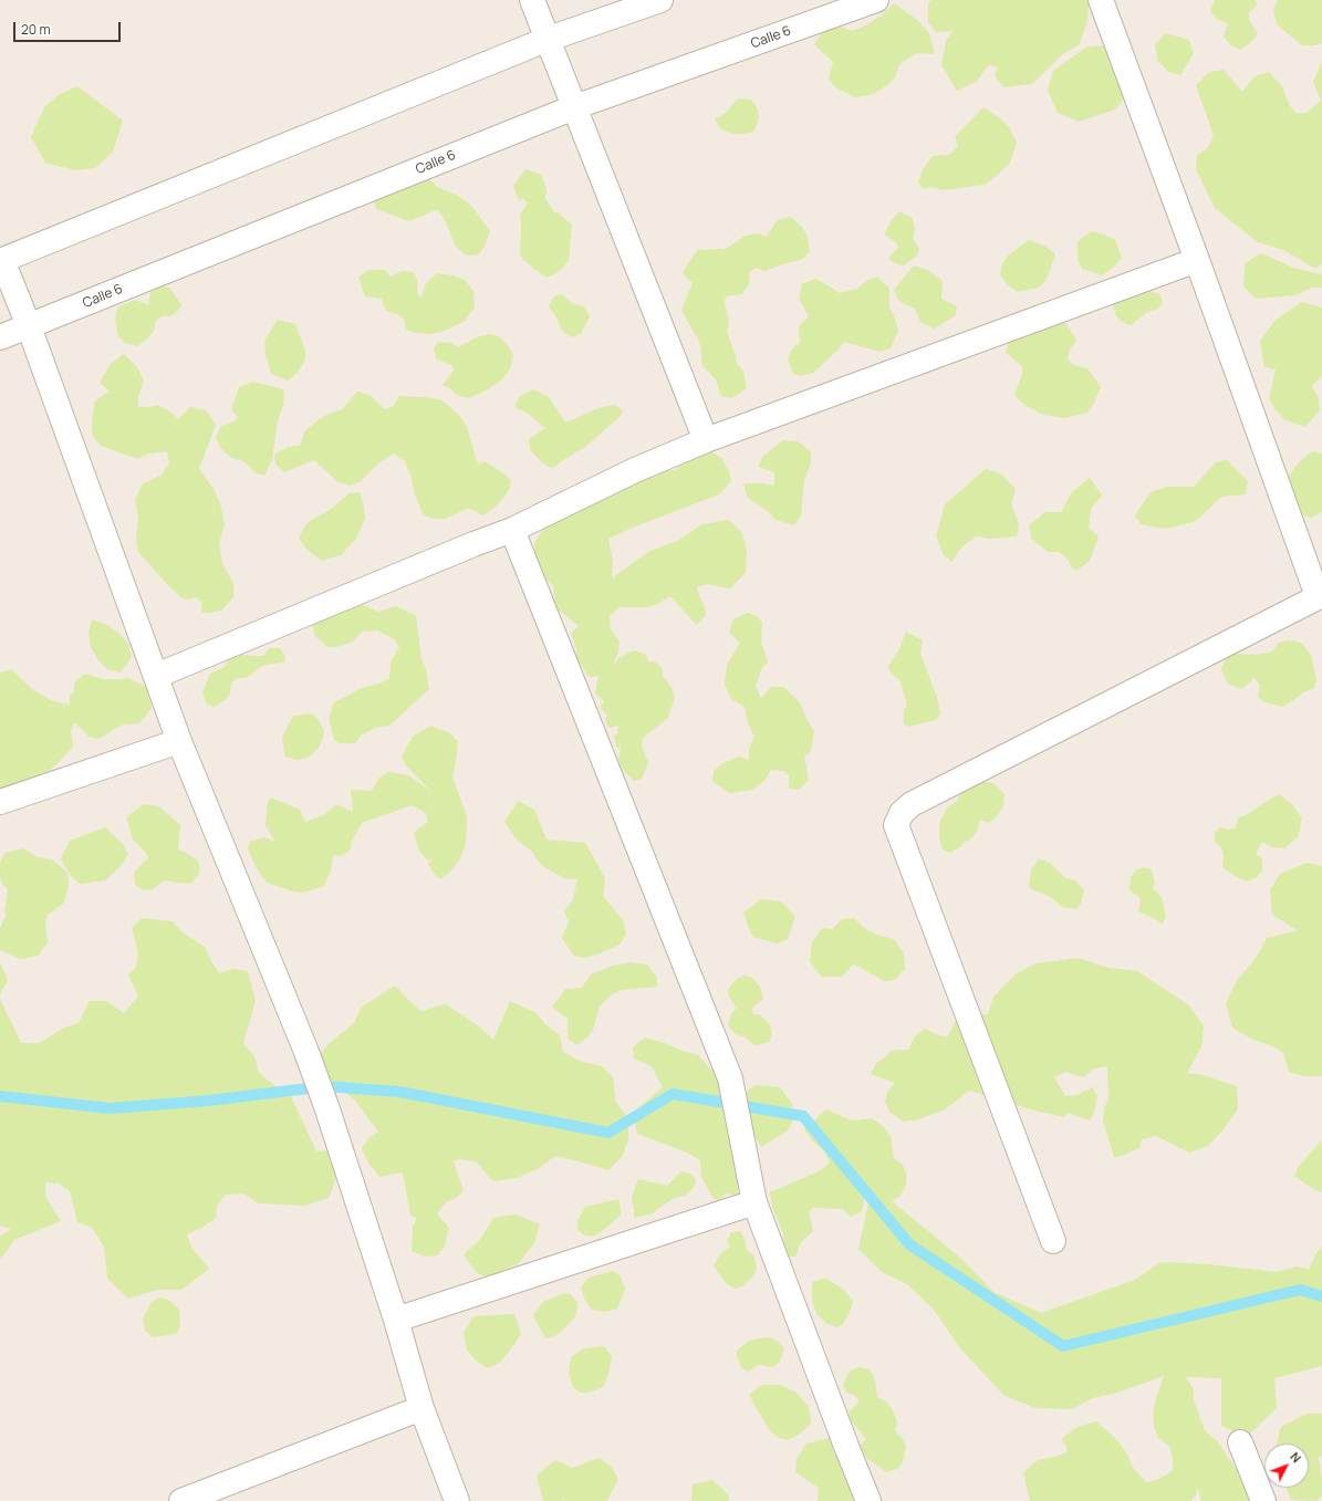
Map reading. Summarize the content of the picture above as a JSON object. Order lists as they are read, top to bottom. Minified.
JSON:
{"streets":{"street":["Calle 6"]},"scale_bar":"20 m","north":"top right"}
